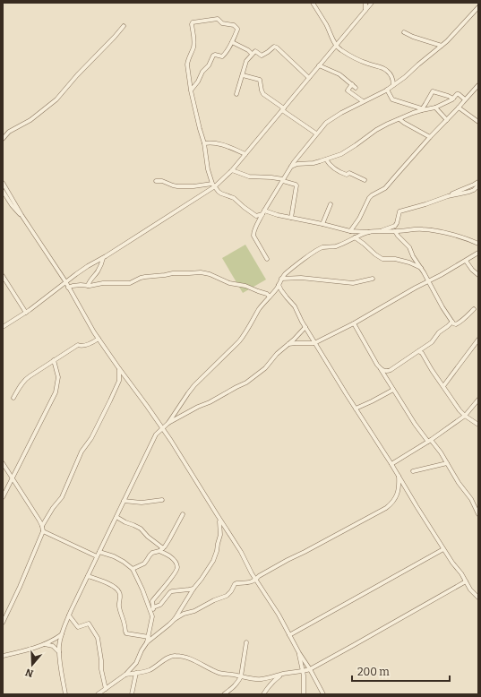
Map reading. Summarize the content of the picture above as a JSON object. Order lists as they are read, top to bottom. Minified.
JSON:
{"scale_bar":"200 m","north":"bottom"}
